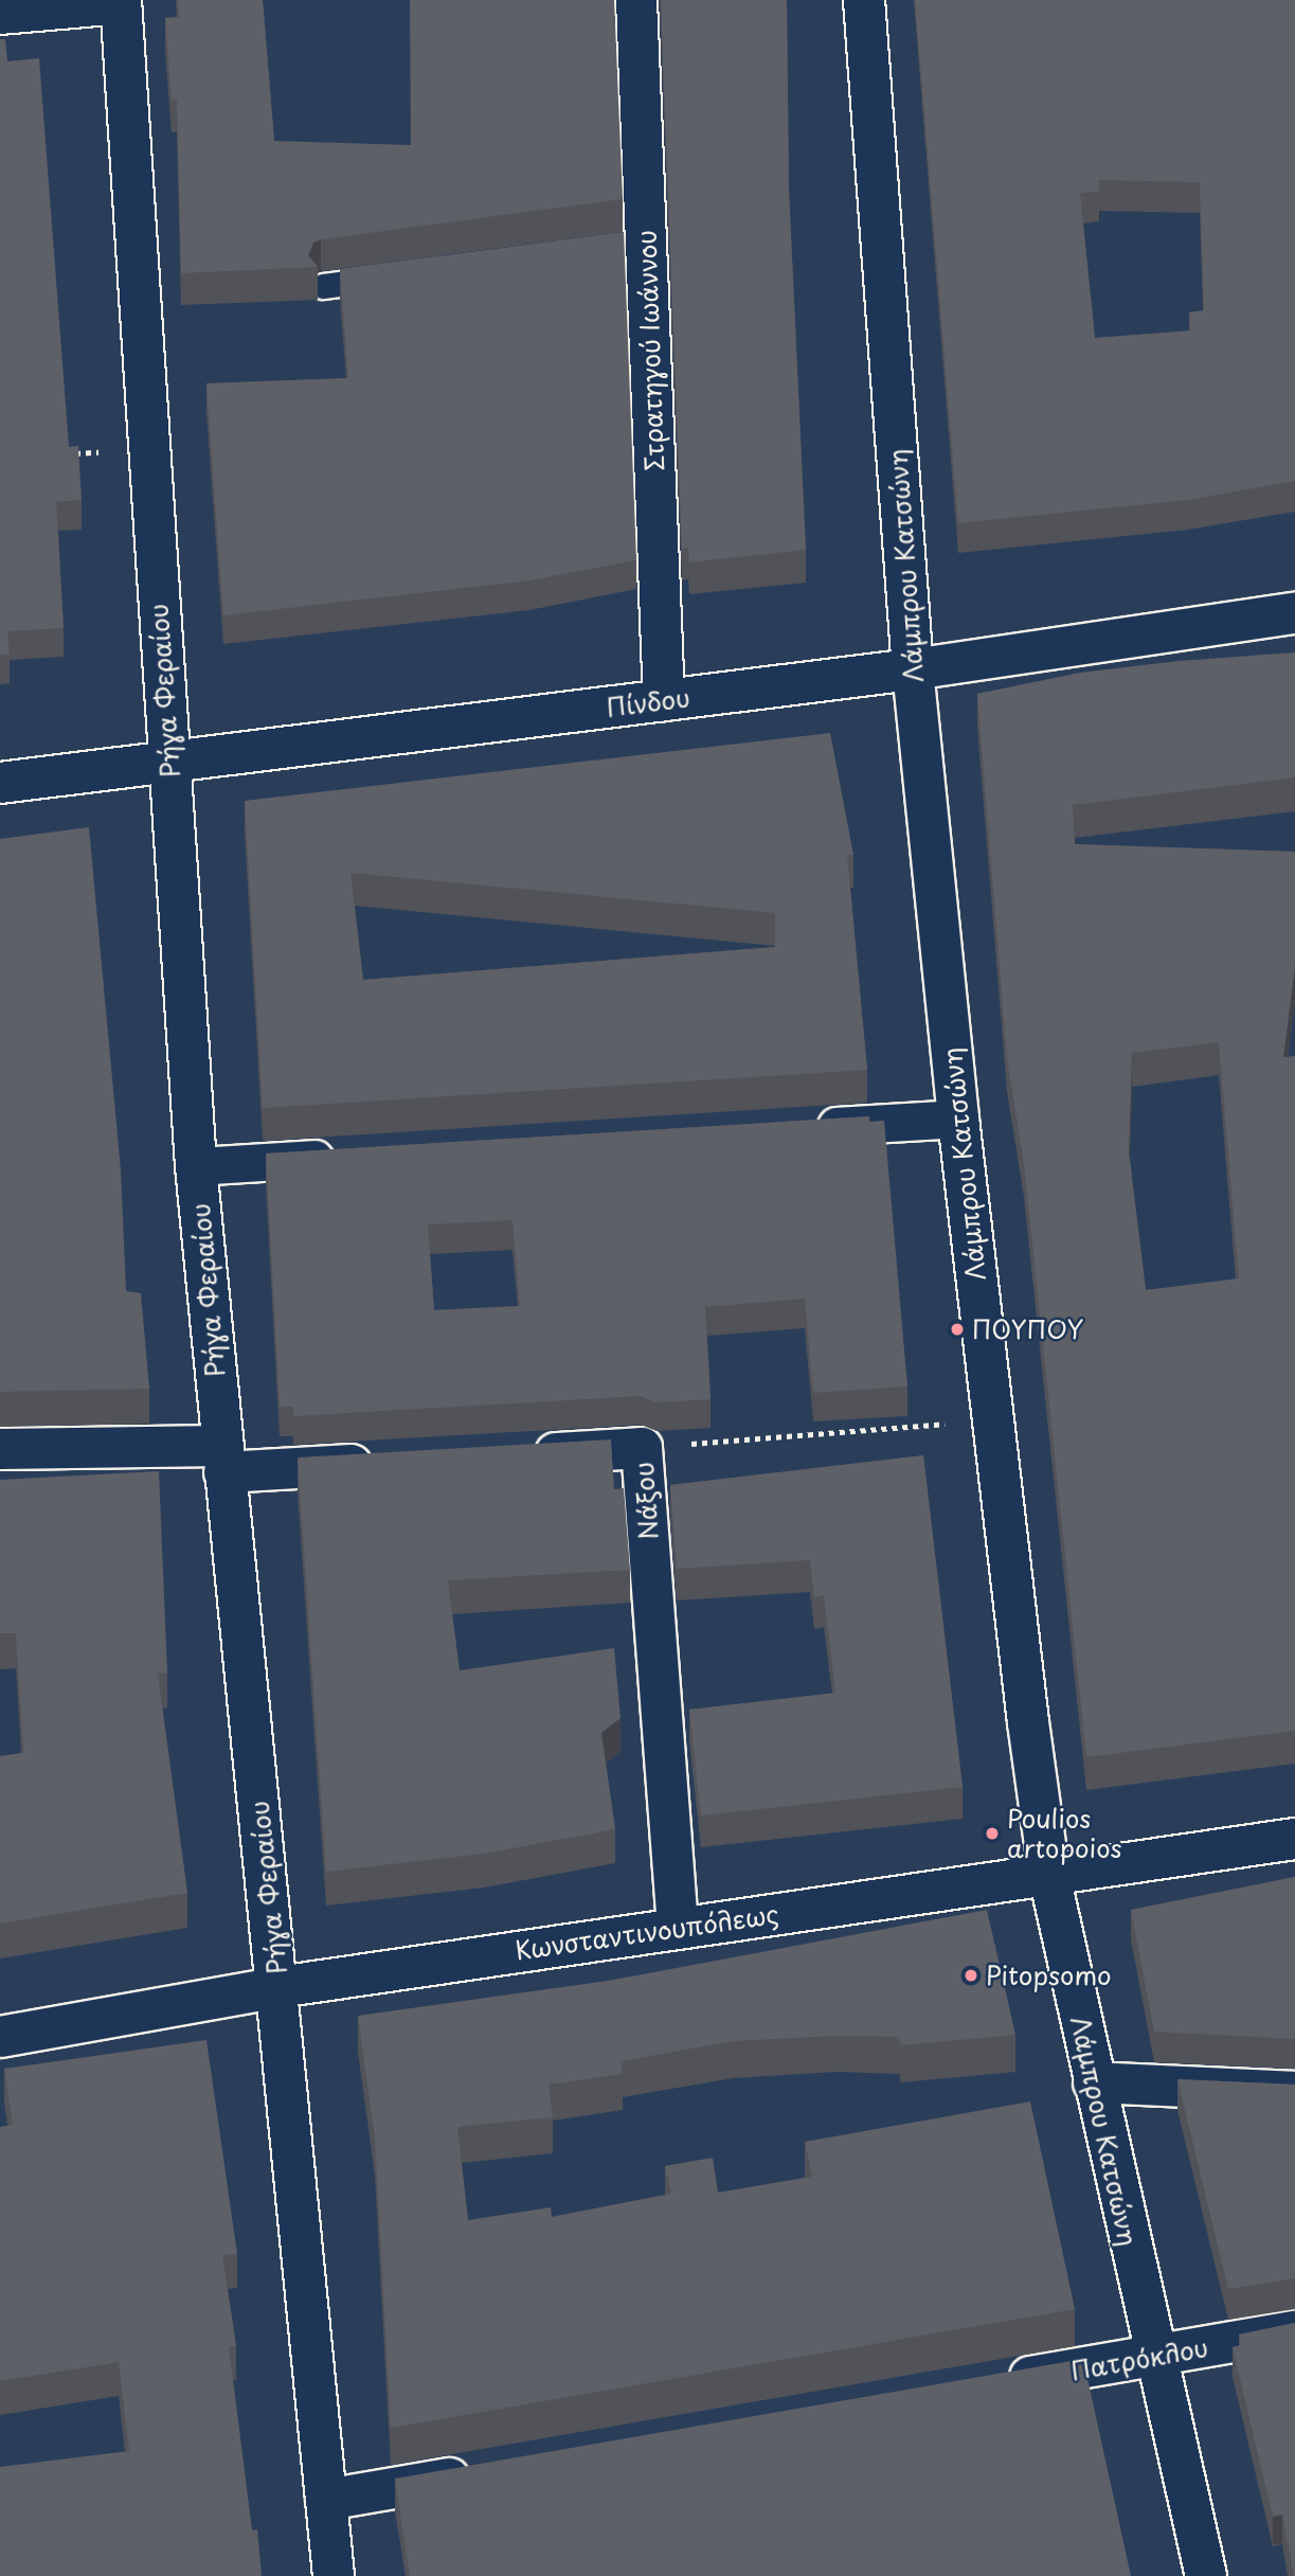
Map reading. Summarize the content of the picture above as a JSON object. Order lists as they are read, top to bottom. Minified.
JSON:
{"streets":{"street":["Στρατηγού Ιωάννου","Λάμπρου Κατσώνη","Ρήγα Φεραίου","Πίνδου","Νάξου","Κωνσταντινουπόλεως","Πατρόκλου"]},"crossings":[["Στρατηγού Ιωάννου","Πίνδου"],["Λάμπρου Κατσώνη","Πίνδου"],["Λάμπρου Κατσώνη","Κωνσταντινουπόλεως"],["Λάμπρου Κατσώνη","Πατρόκλου"],["Ρήγα Φεραίου","Πίνδου"],["Ρήγα Φεραίου","Κωνσταντινουπόλεως"],["Νάξου","Κωνσταντινουπόλεως"]],"places":["ΠΟΥΠΟΥ","Poulios artopoios","Pitopsomo"]}
